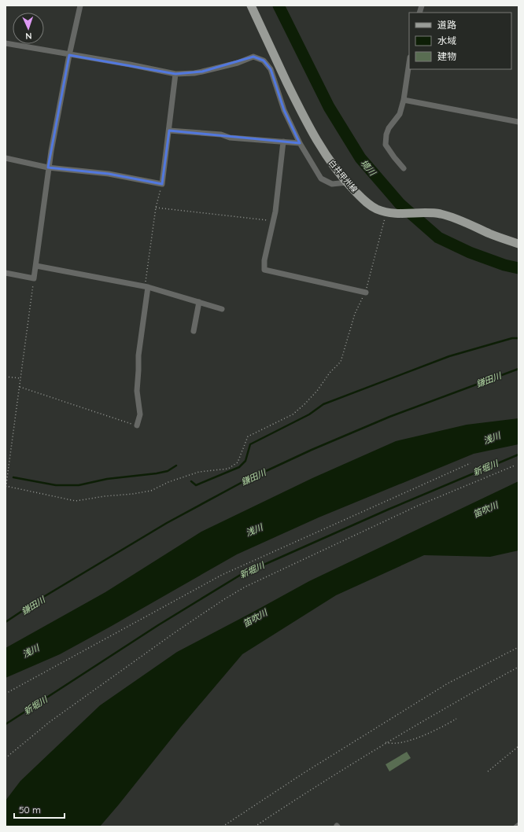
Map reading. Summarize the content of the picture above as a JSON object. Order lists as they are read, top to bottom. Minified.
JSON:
{"streets":{"main road":["白井甲州線"]},"water":["境川","鎌田川","浅川","新堀川","笛吹川"],"legend":["道路","水域","建物"],"scale_bar":"50 m","north":"bottom"}
